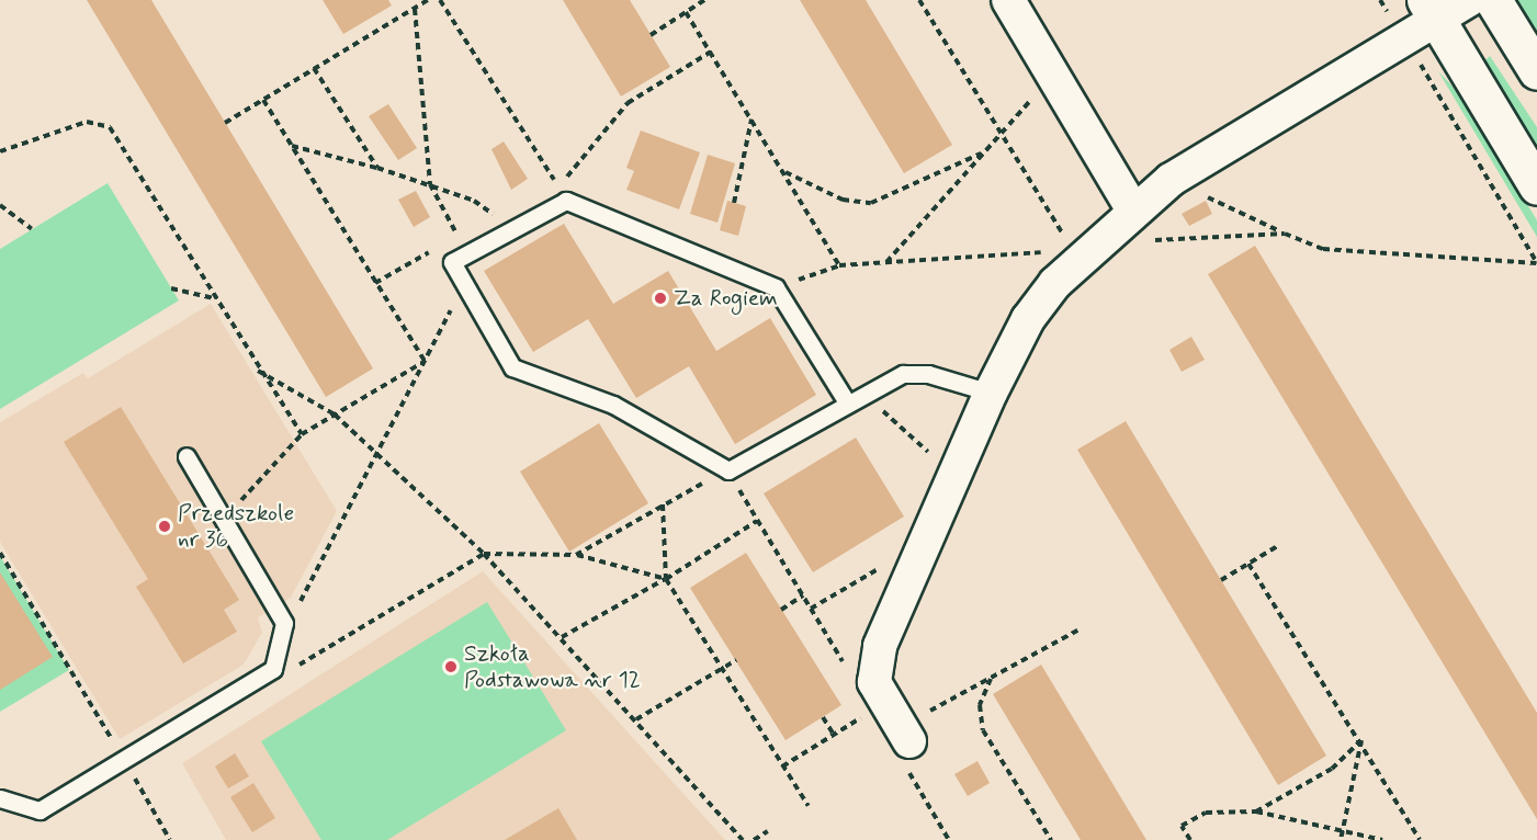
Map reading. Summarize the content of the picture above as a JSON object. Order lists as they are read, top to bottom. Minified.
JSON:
{"places":["Za Rogiem","Przedszkole nr 36","Szkoła Podstawowa nr 12"]}
